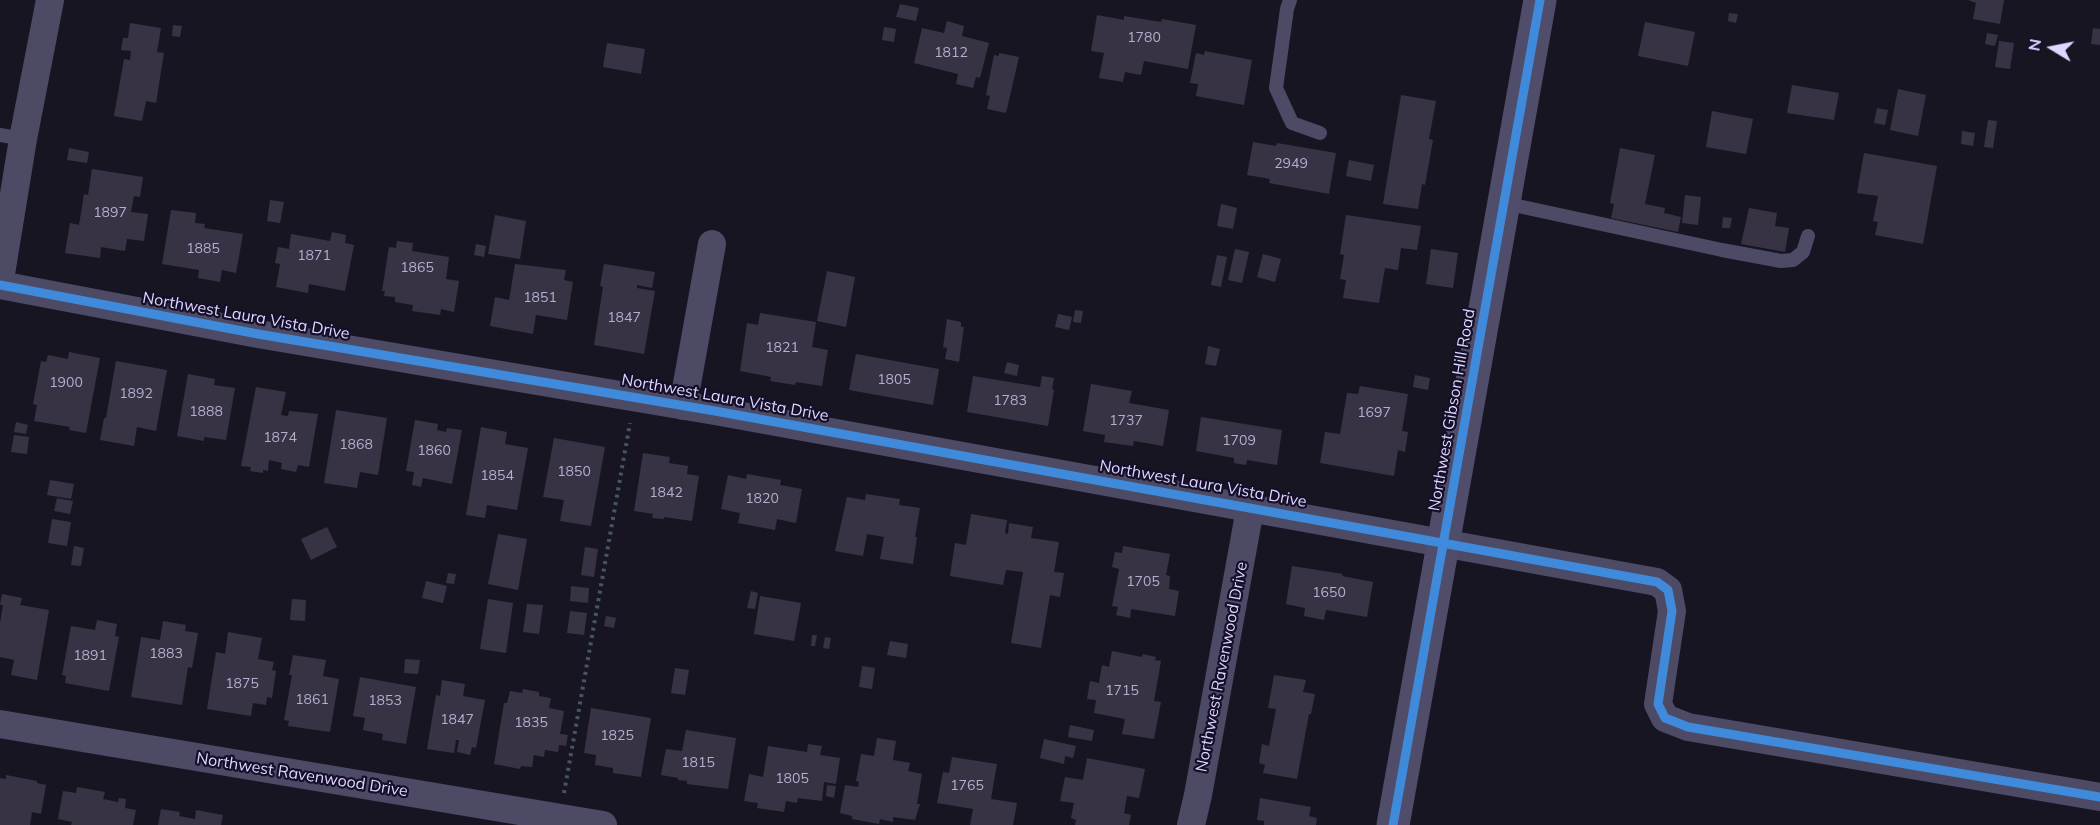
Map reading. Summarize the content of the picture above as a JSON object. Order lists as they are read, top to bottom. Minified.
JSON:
{"streets":{"main road":["Northwest Gibson Hill Road"],"street":["Northwest Laura Vista Drive","Northwest Ravenwood Drive"]},"crossings":[["Northwest Laura Vista Drive","Northwest Gibson Hill Road"],["Northwest Laura Vista Drive","Northwest Ravenwood Drive"]],"house_numbers":["1780","1812","2949","1897","1885","1871","1865","1851","1847","1821","1805","1900","1892","1783","1888","1697","1737","1874","1709","1868","1860","1850","1854","1842","1820","1705","1650","1883","1891","1875","1715","1861","1853","1847","1835","1825","1815","1805","1765"],"north":"left"}
